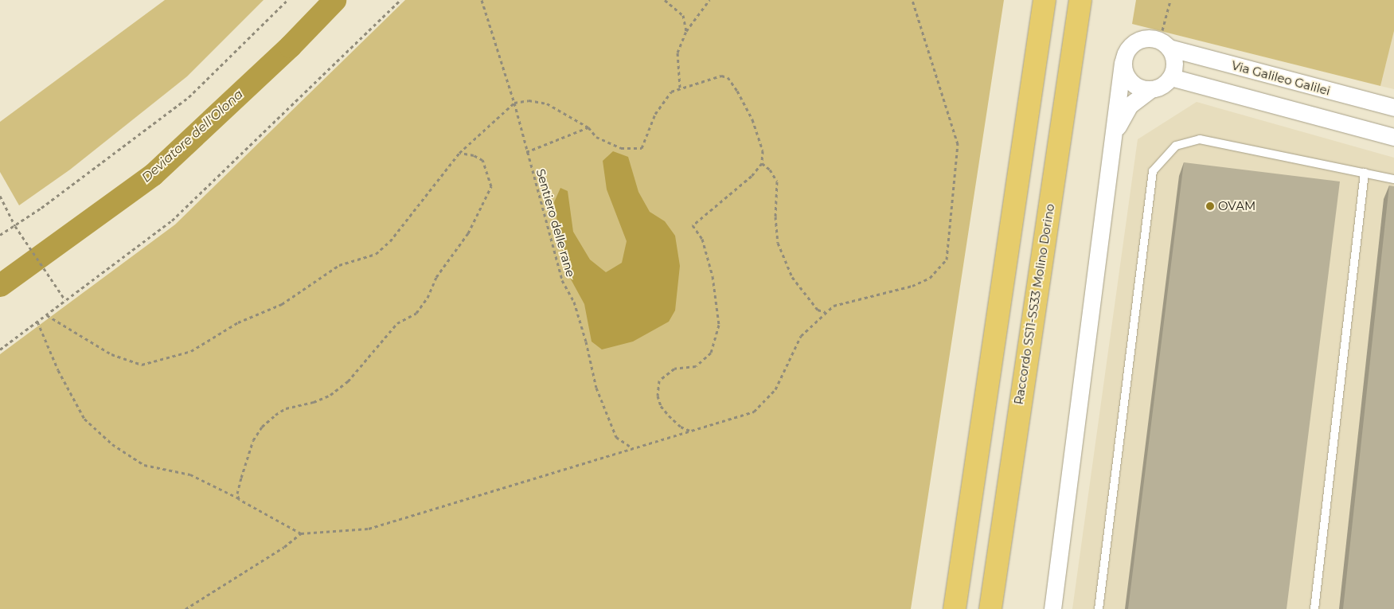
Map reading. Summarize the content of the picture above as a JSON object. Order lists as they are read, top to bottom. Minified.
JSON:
{"streets":{"highway":["Raccordo SS11-SS33 Molino Dorino"],"street":["Via Galileo Galilei"],"path":["Sentiero delle rane"]},"water":["Deviatore dell'Olona"],"places":["OVAM"]}
